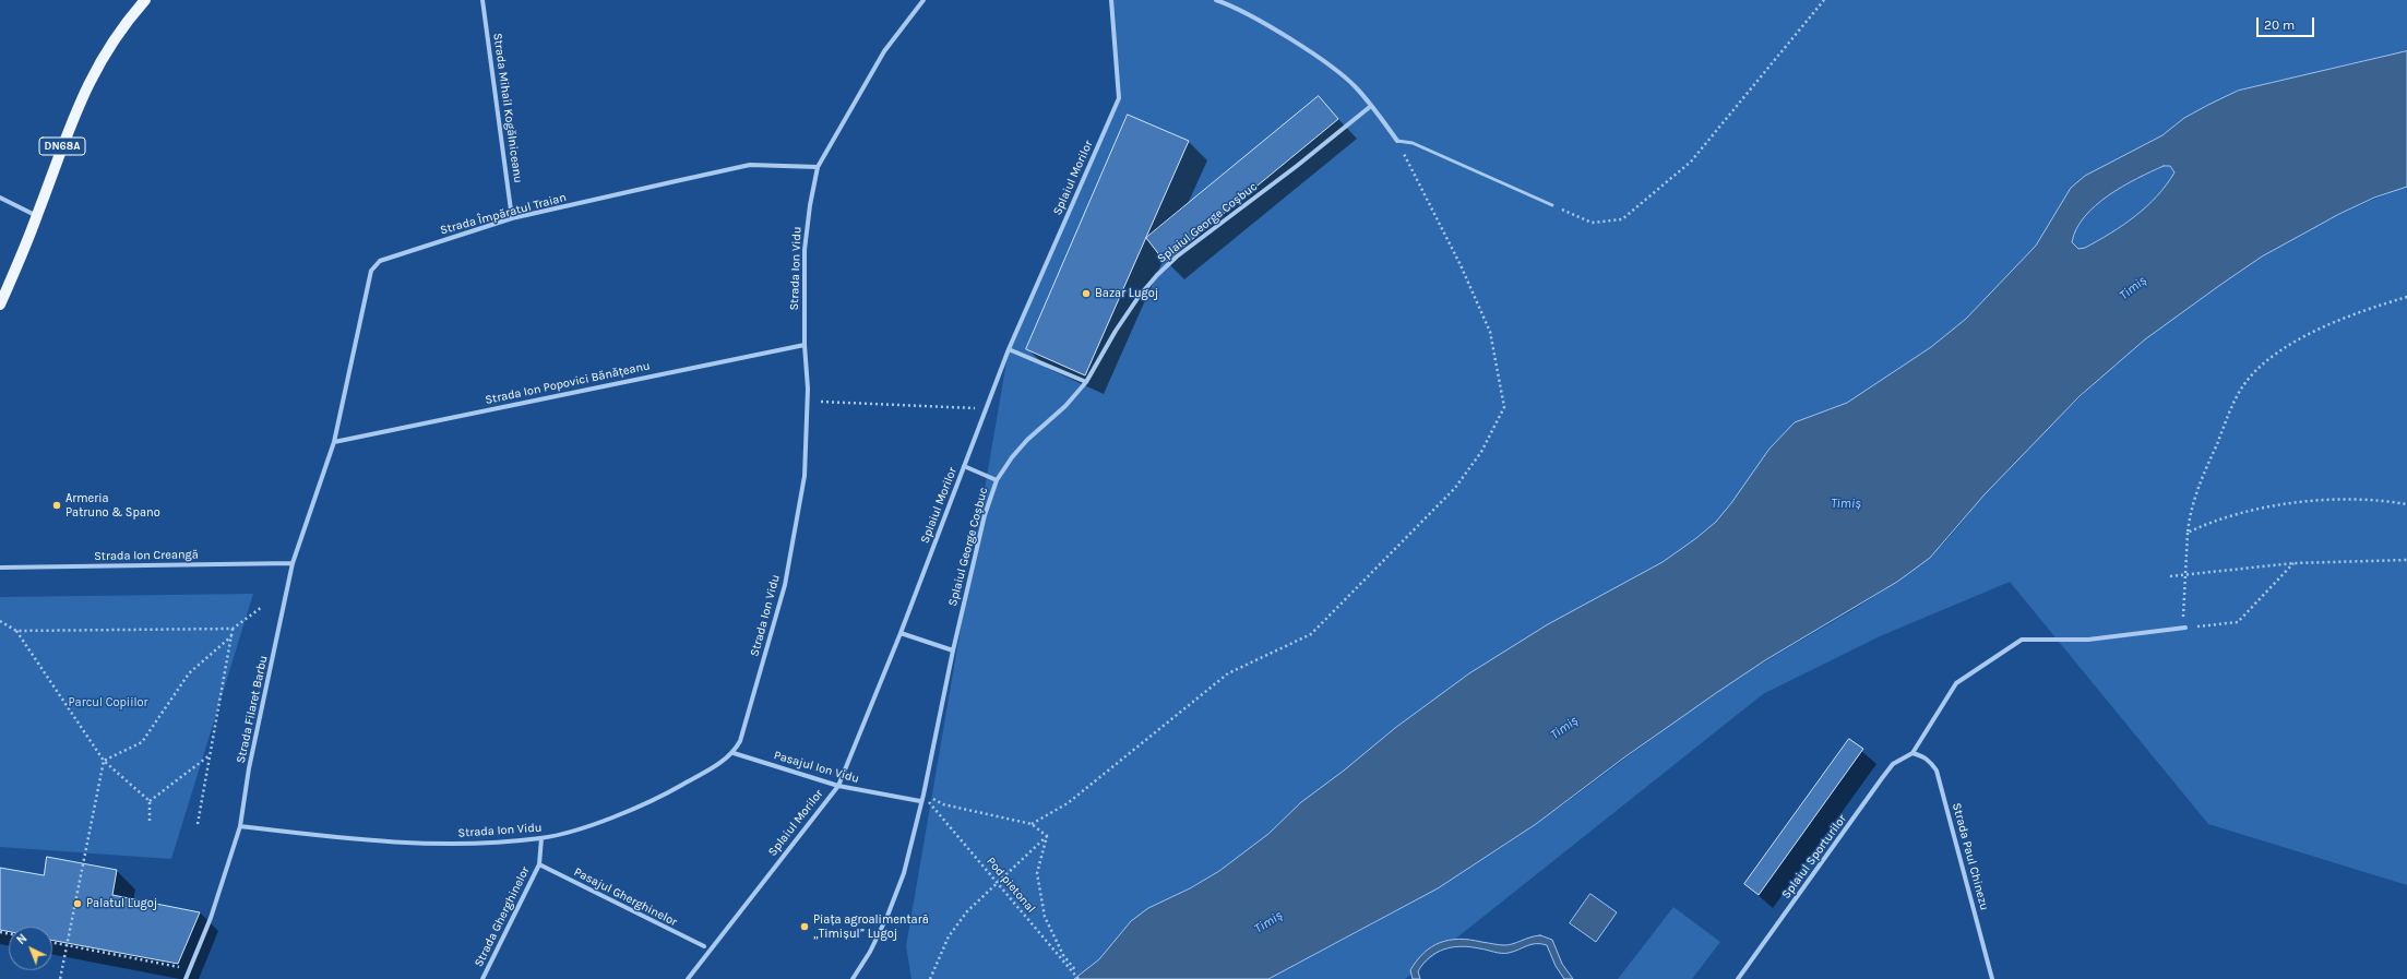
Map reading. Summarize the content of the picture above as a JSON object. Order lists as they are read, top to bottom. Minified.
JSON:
{"streets":{"main road":["DN68A"],"street":["Strada Mihail Kogălniceanu","Splaiul Morilor","Strada Împăratul Traian","Splaiul George Coșbuc","Strada Ion Vidu","Strada Ion Popovici Bănățeanu","Strada Ion Creangă","Strada Filaret Barbu","Pasajul Ion Vidu","Splaiul Sporturilor","Strada Paul Chinezu","Pasajul Gherghinelor","Strada Gherghinelor"],"path":["Pod pietonal"]},"crossings":[["Strada Mihail Kogălniceanu","Strada Împăratul Traian"],["Splaiul Morilor","Pasajul Ion Vidu"],["Strada Împăratul Traian","Strada Ion Vidu"],["Strada Împăratul Traian","Strada Ion Popovici Bănățeanu"],["Strada Împăratul Traian","Strada Filaret Barbu"],["Splaiul George Coșbuc","Pasajul Ion Vidu"],["Strada Ion Vidu","Strada Ion Popovici Bănățeanu"],["Strada Ion Vidu","Strada Filaret Barbu"],["Strada Ion Vidu","Pasajul Ion Vidu"],["Strada Ion Vidu","Strada Gherghinelor"],["Strada Ion Popovici Bănățeanu","Strada Filaret Barbu"],["Strada Ion Creangă","Strada Filaret Barbu"],["Splaiul Sporturilor","Strada Paul Chinezu"],["Pasajul Gherghinelor","Strada Gherghinelor"]],"water":["Timiș"],"parks":["Parcul Copiilor"],"places":["Bazar Lugoj","Armeria Patruno & Spano","Palatul Lugoj","Piața agroalimentară „Timișul” Lugoj"],"scale_bar":"20 m","north":"top left"}
